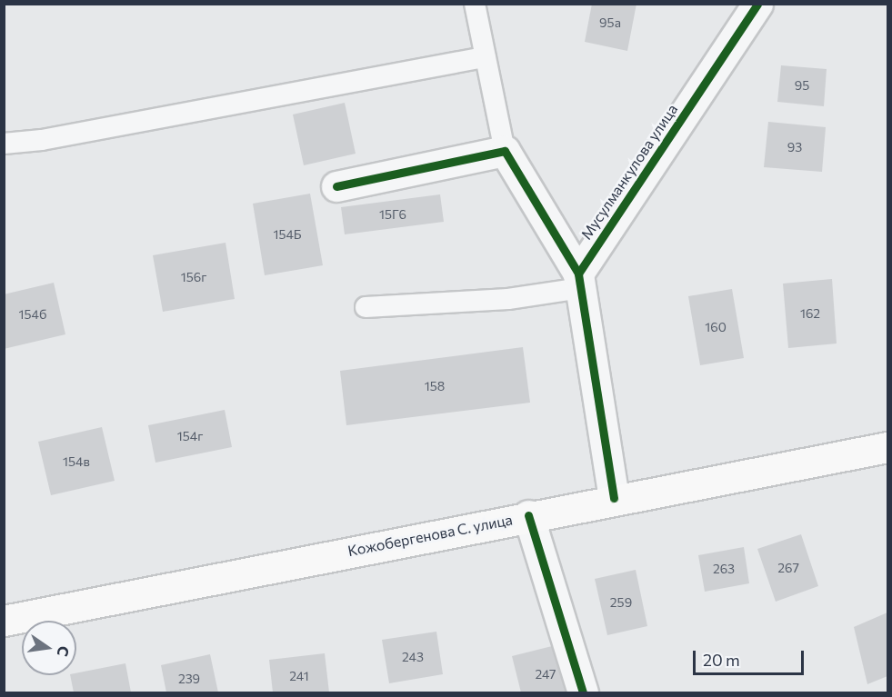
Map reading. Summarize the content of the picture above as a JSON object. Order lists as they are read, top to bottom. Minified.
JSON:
{"streets":{"main road":["Кожобергенова С. улица"],"street":["Мусулманкулова улица"]},"house_numbers":["95а","95","93","15Г6","154Б","156г","162","154б","160","158","154г","154в","267","263","259","243","247","241","239"],"scale_bar":"20 m","north":"right"}
